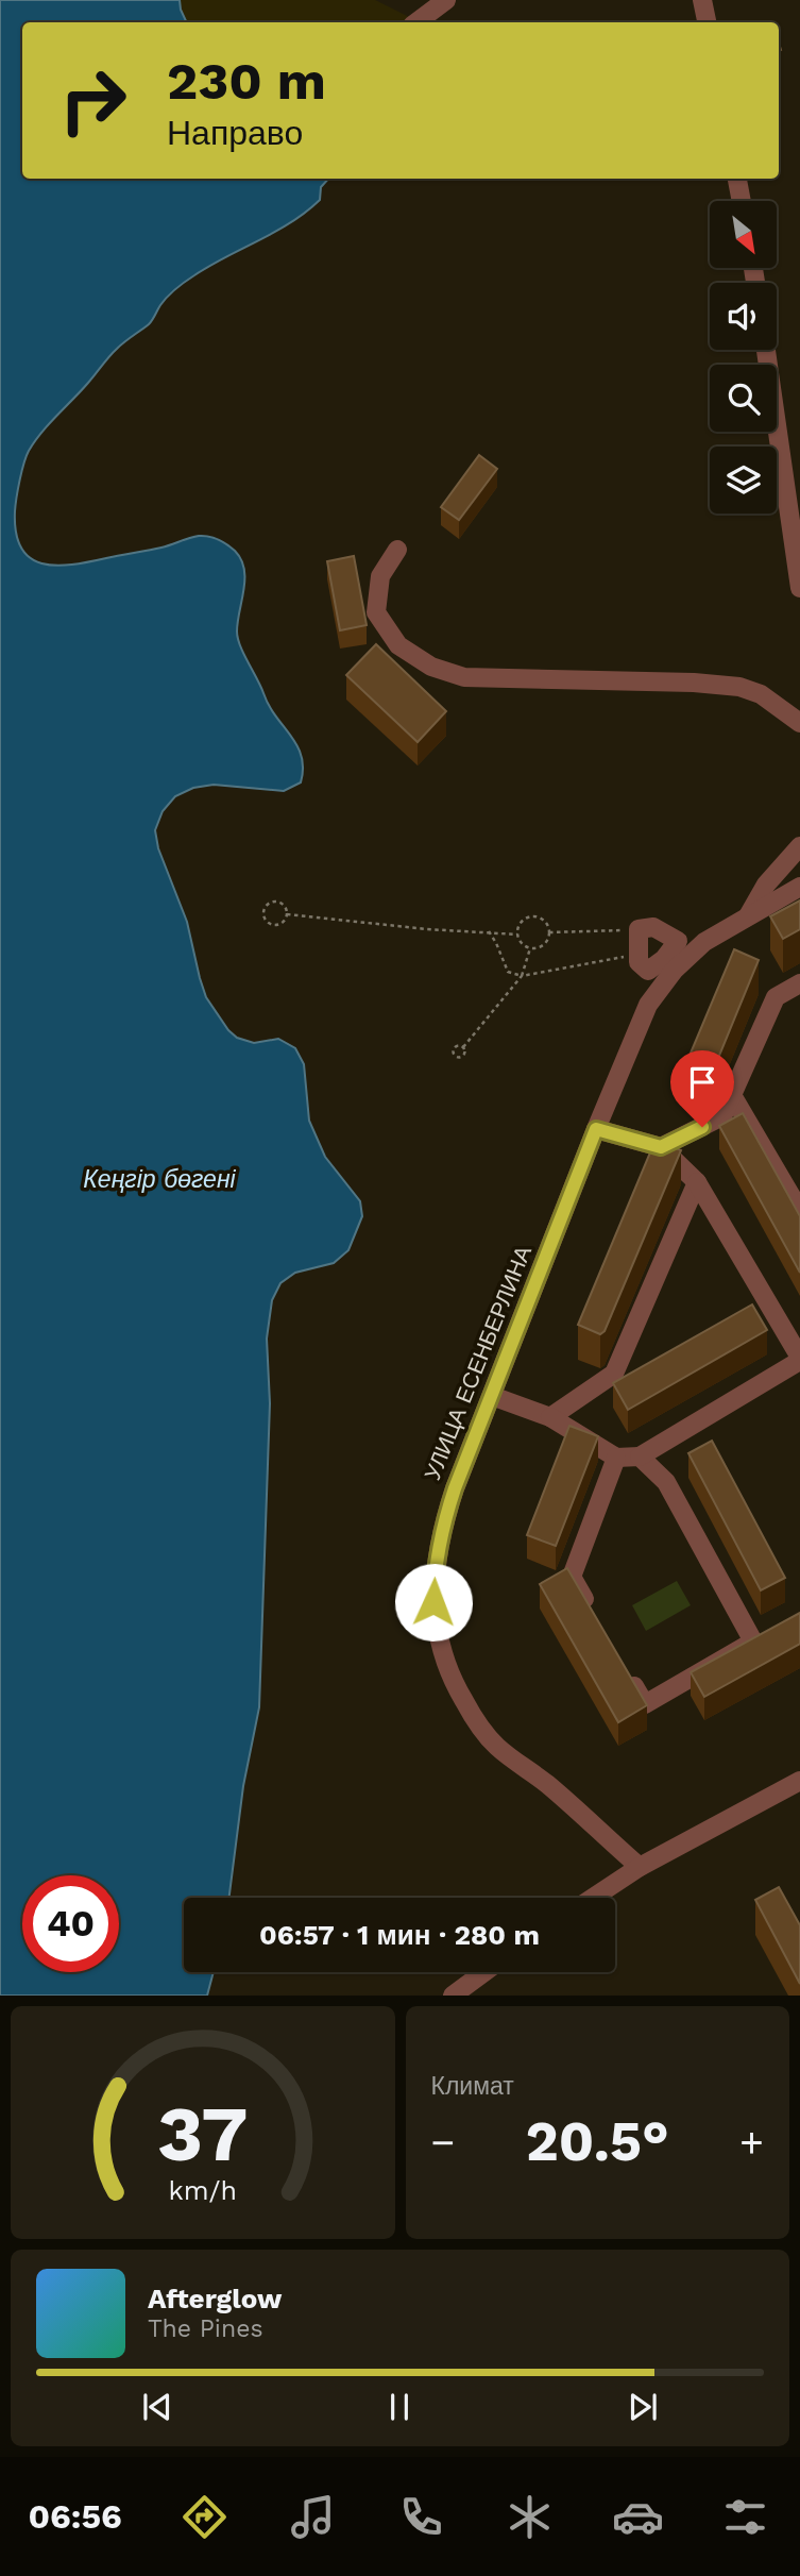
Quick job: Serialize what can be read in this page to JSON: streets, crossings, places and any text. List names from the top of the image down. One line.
{"streets":{"street":["УЛИЦА ЕСЕНБЕРЛИНА"]},"water":["Кеңгір бөгені"],"north":"bottom right","page":{"turn":["230 m","Направо"],"limit":"40","trip":"06:57 · 1 мин · 280 m","tile":"Климат","heat":["−","20.5°","+"],"song":["Afterglow","The Pines"],"tabs":"06:56","gauge":["37","km/h"]}}
